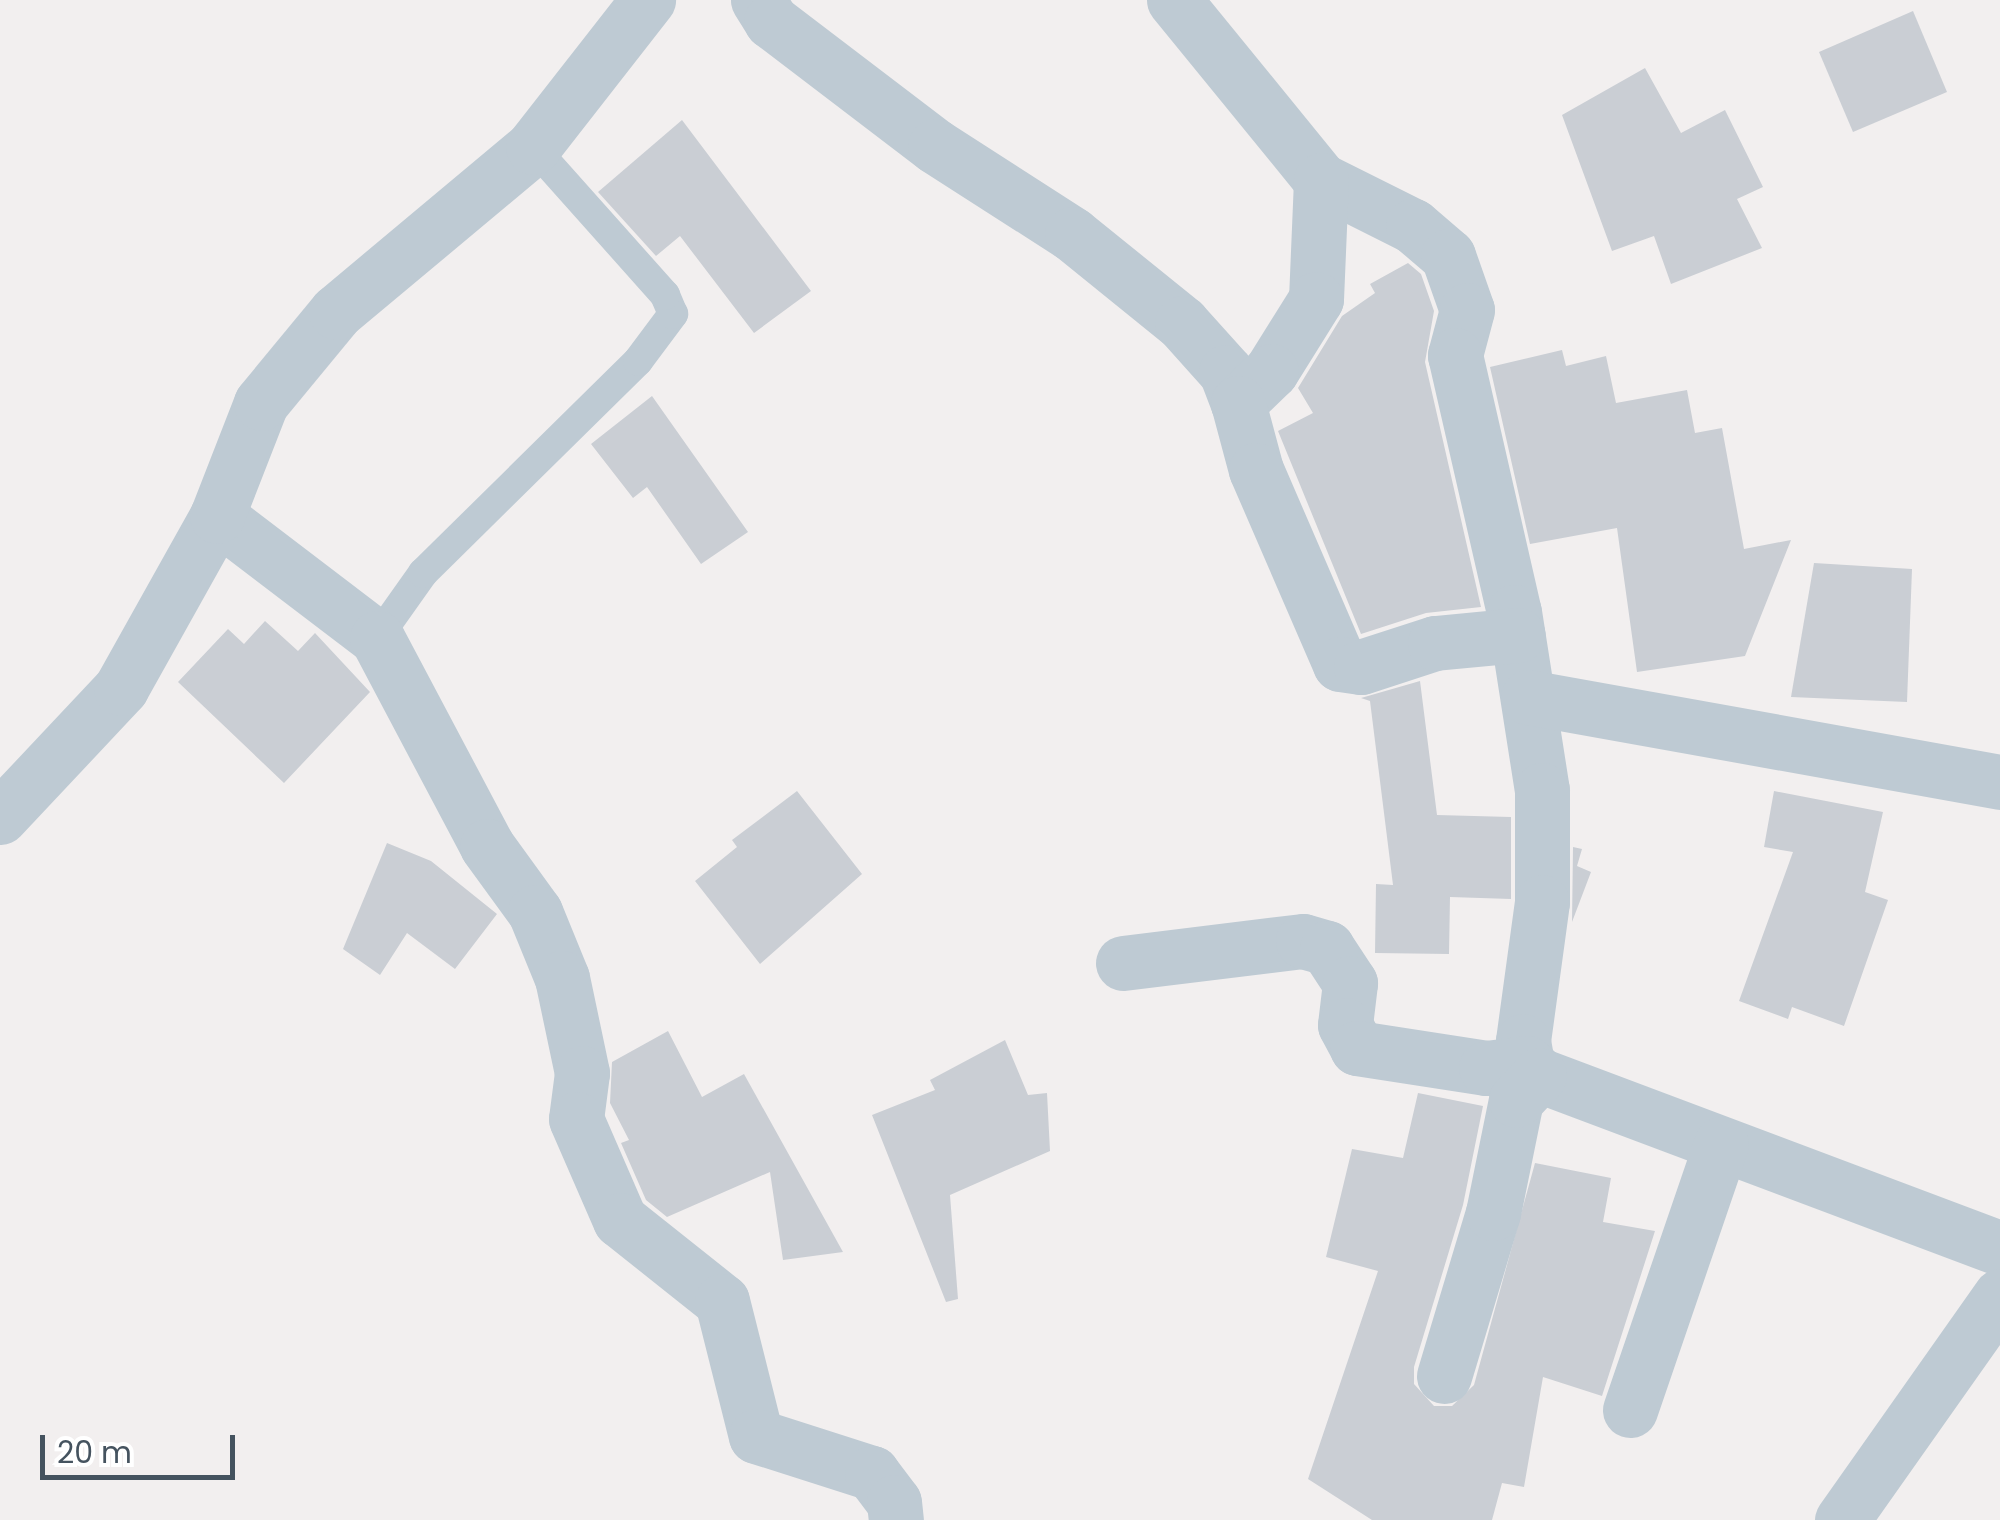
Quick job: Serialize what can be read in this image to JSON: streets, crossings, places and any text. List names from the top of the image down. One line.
{"scale_bar":"20 m"}
